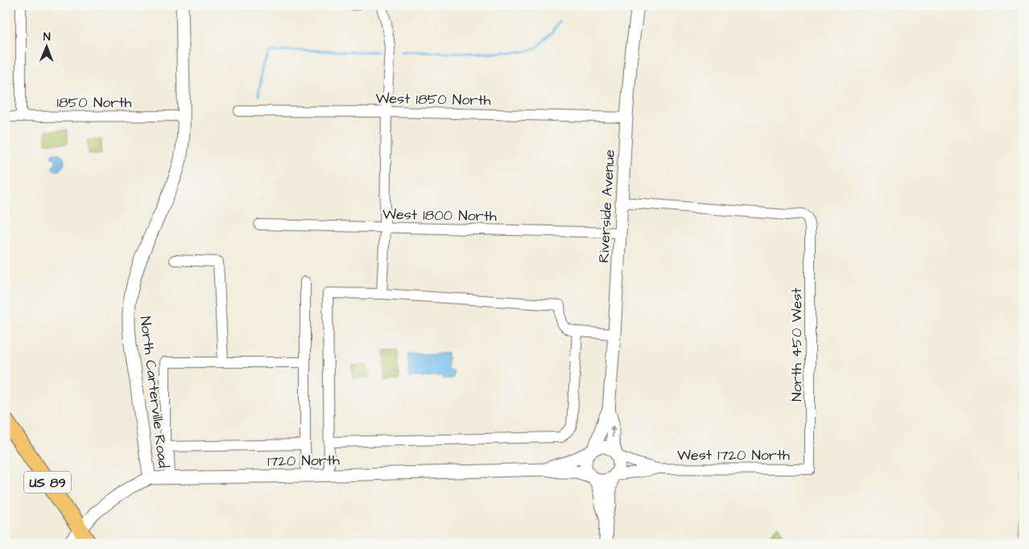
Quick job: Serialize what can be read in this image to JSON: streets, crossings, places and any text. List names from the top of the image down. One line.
{"streets":{"main road":["US 89"],"street":["West 1850 North","1850 North","Riverside Avenue","West 1800 North","North 450 West","North Carterville Road","West 1720 North","1720 North"]},"crossings":[["West 1850 North","Riverside Avenue"],["1850 North","North Carterville Road"],["Riverside Avenue","West 1800 North"],["Riverside Avenue","North 450 West"],["Riverside Avenue","West 1720 North"],["Riverside Avenue","1720 North"],["North 450 West","West 1720 North"],["North Carterville Road","1720 North"],["West 1720 North","1720 North"],["1720 North","US 89"]],"north":"top"}
